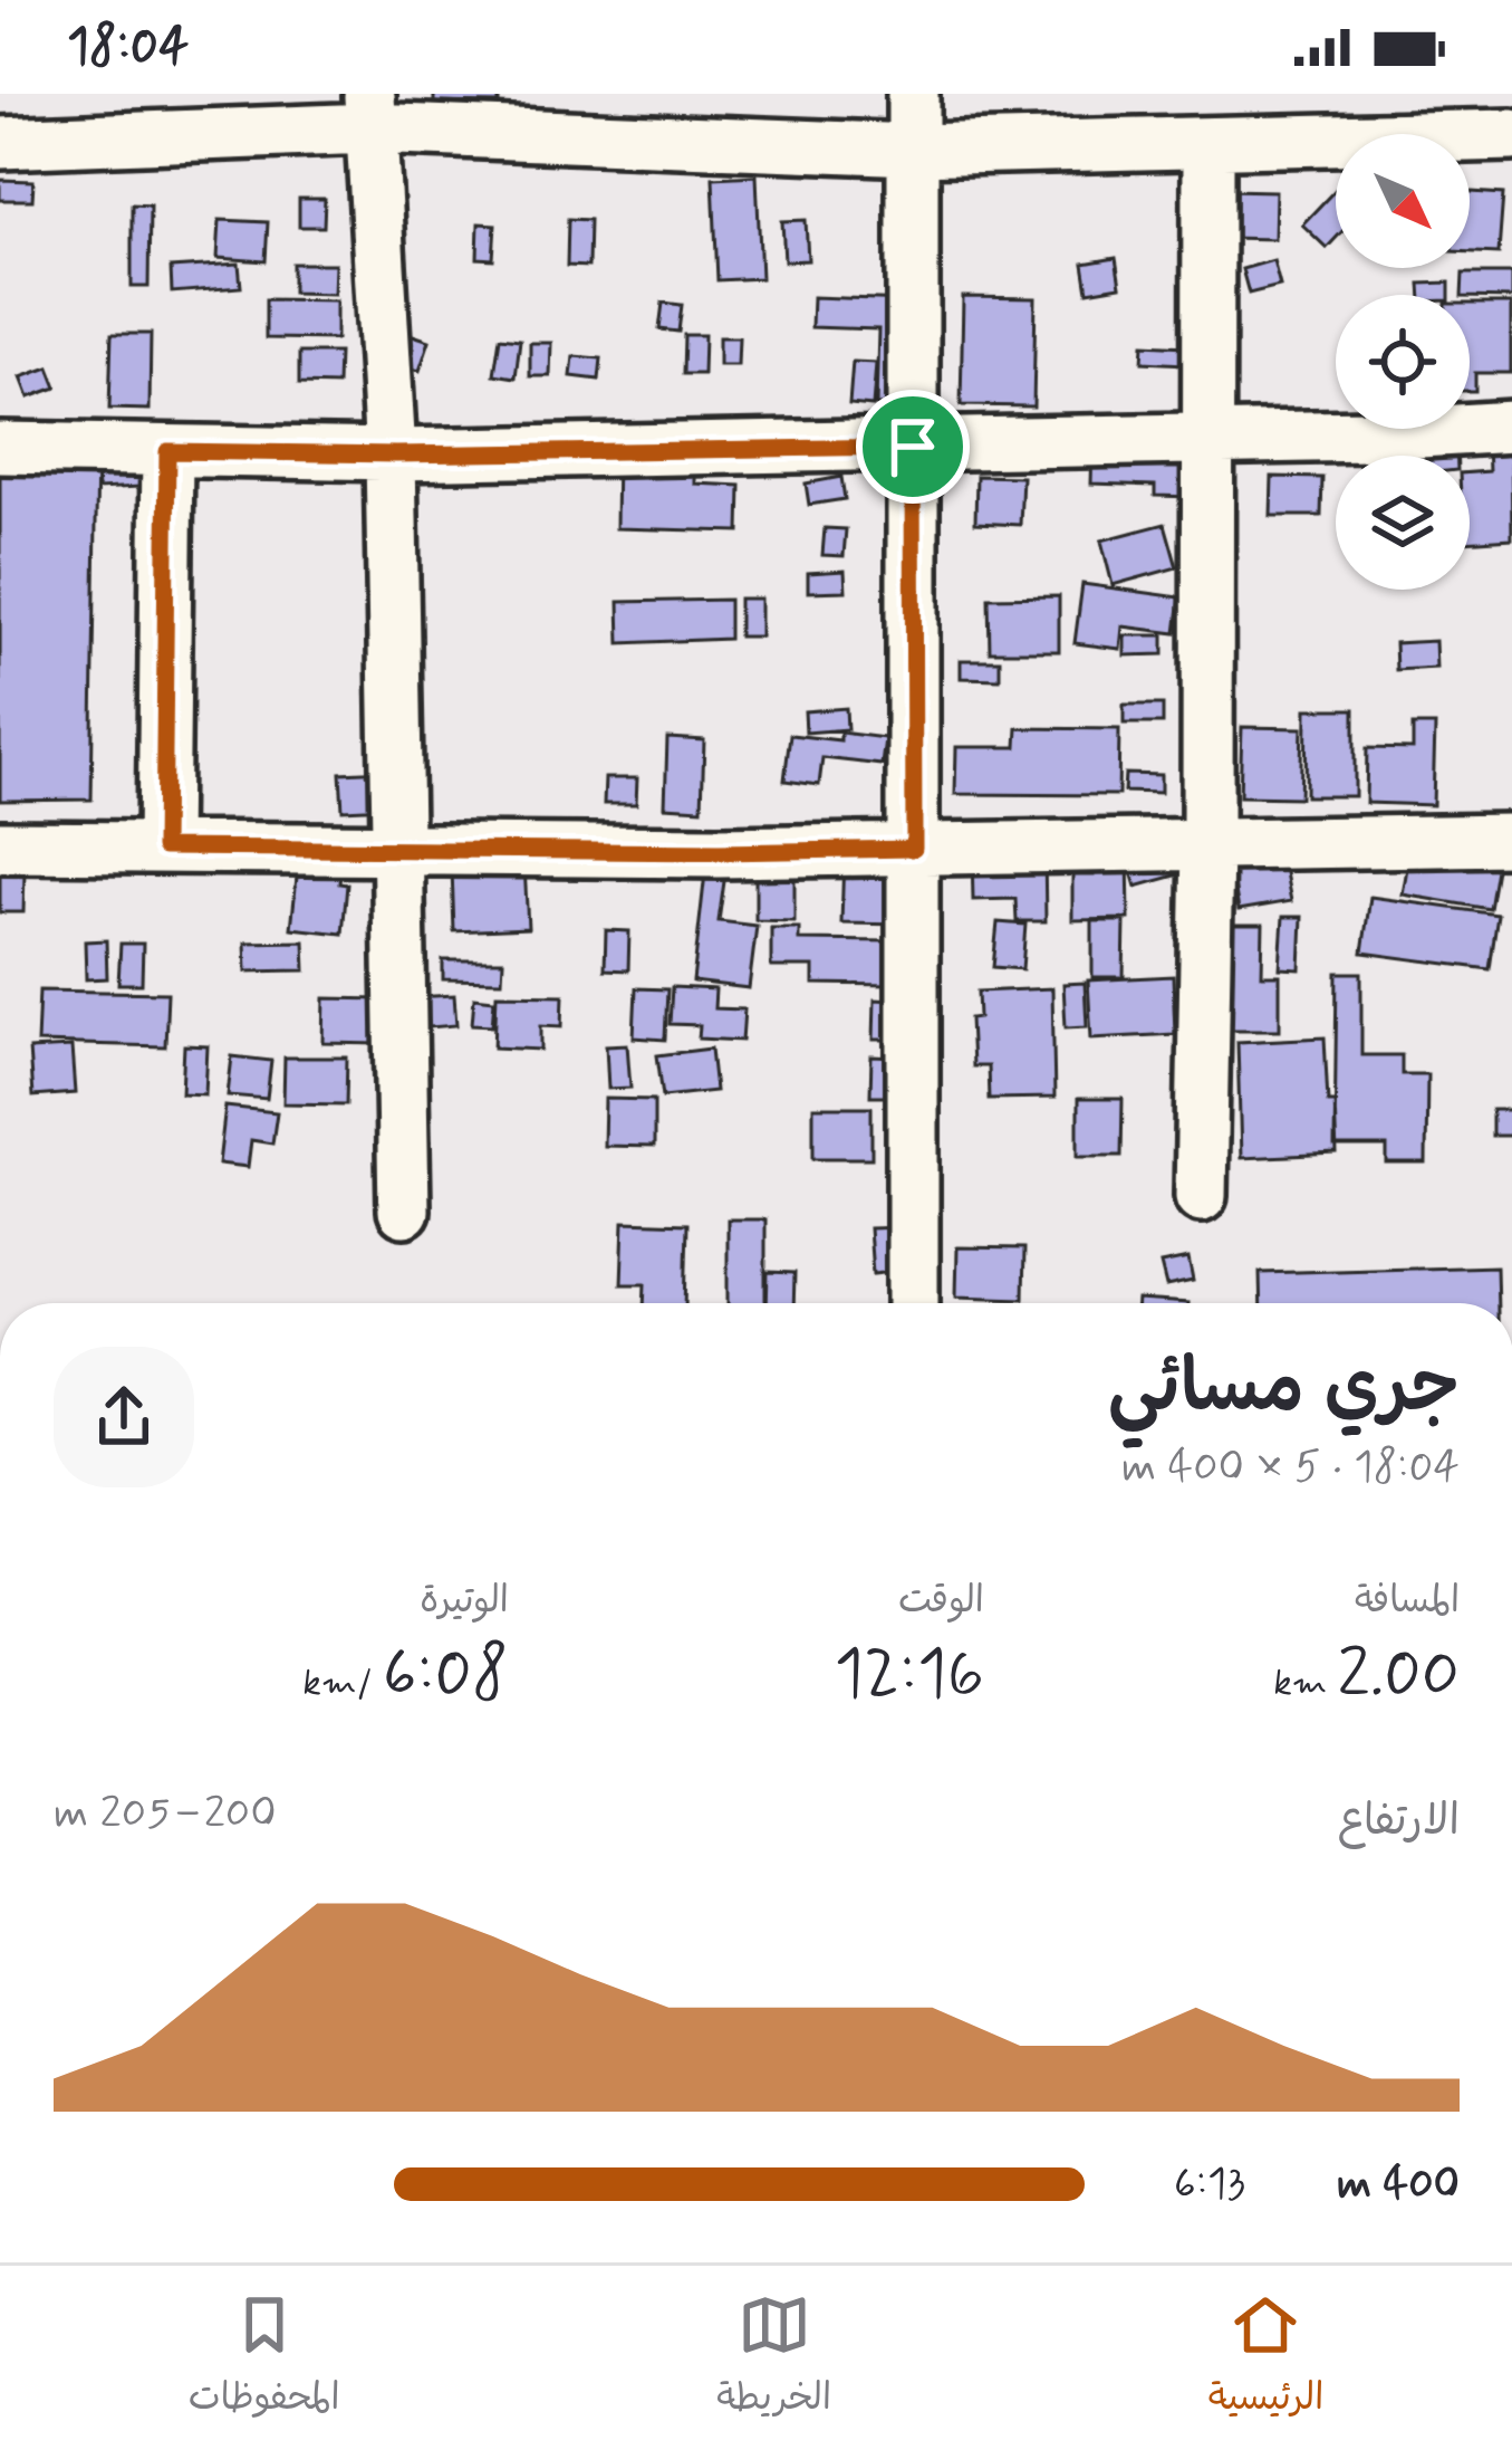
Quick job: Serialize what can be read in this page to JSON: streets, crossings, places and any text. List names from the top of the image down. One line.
{"north":"bottom right","page":{"status":"18:04","heading":["جري مسائي","18:04 · 5 × 400 m"],"stats":[["المسافة","2.00 km"],["الوقت","12:16"],["الوتيرة","6:08 /km"]],"chart":["الارتفاع","200–205 m"],"list":[{"name":"400 m","note":"6:13"}],"tabs":["الرئيسية","الخريطة","المحفوظات"]}}
